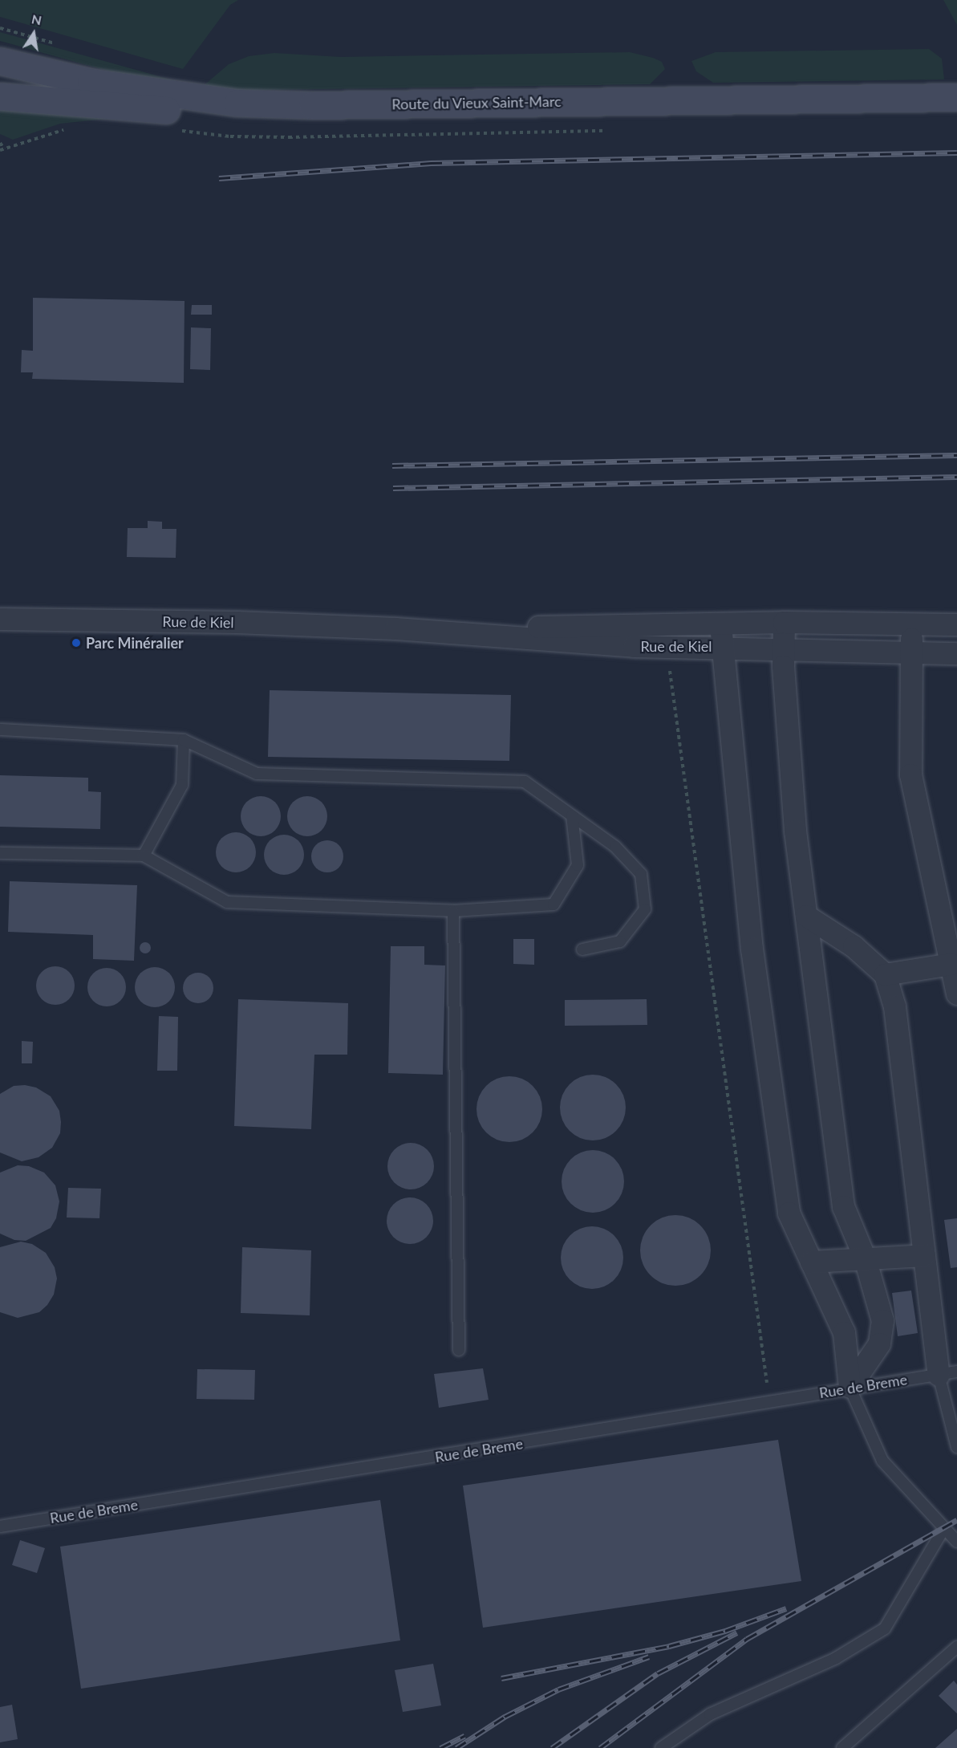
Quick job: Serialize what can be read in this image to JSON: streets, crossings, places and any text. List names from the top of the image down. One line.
{"streets":{"main road":["Route du Vieux Saint-Marc"],"street":["Rue de Kiel"],"lane":["Rue de Breme"]},"places":["Parc Minéralier"],"north":"top"}
